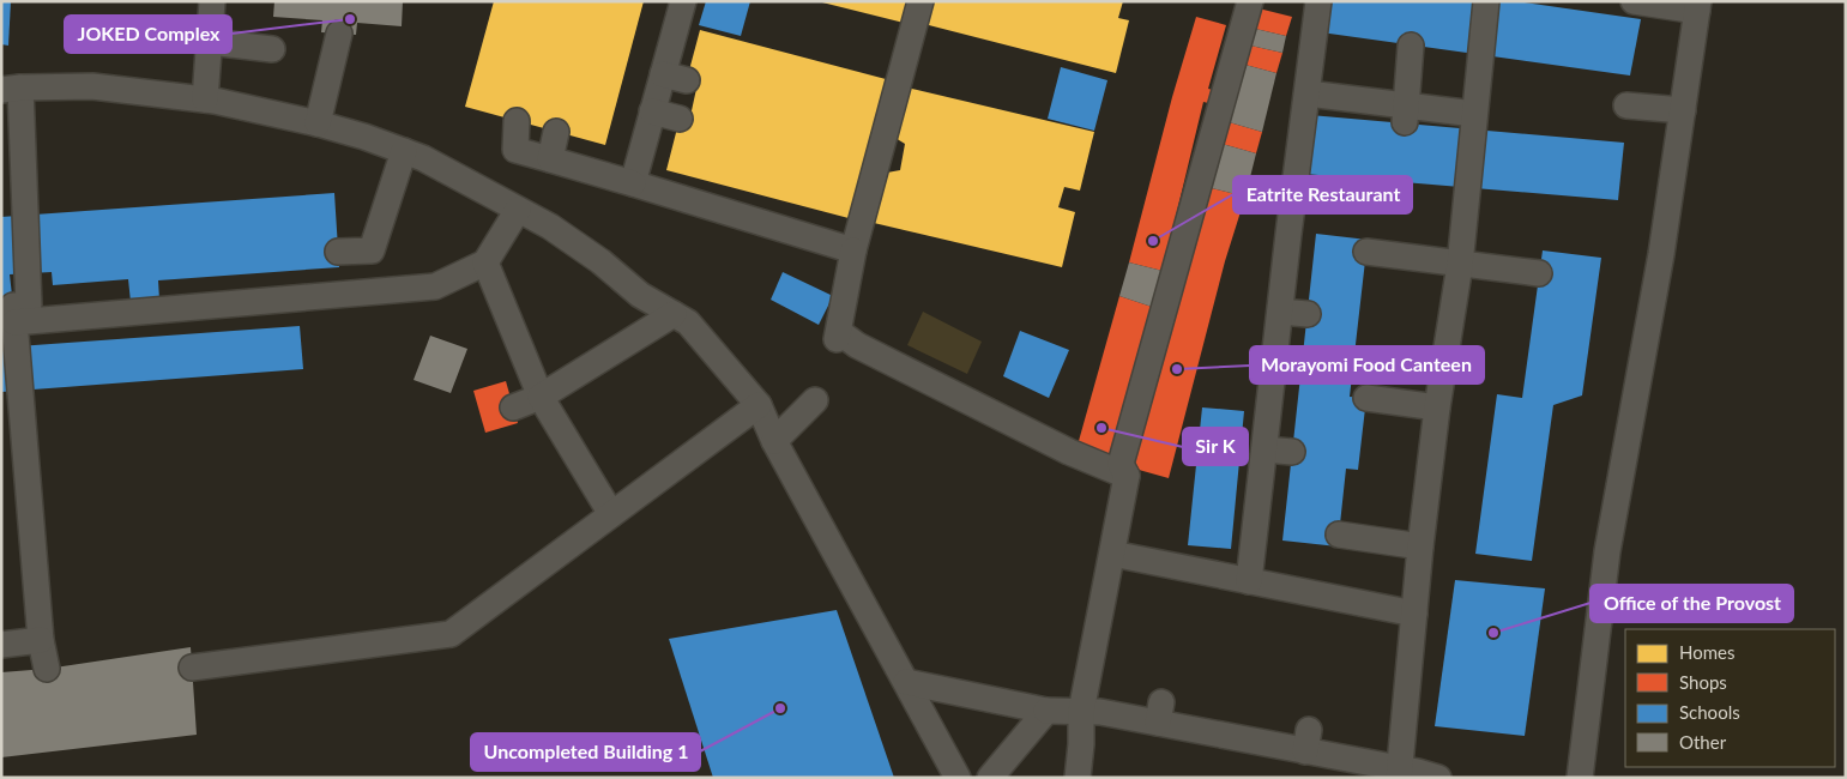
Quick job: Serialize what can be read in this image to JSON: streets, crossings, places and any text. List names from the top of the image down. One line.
{"places":["JOKED Complex","Eatrite Restaurant","Morayomi Food Canteen","Sir K","Office of the Provost","Uncompleted Building 1"],"legend":["Homes","Shops","Schools","Other"]}
